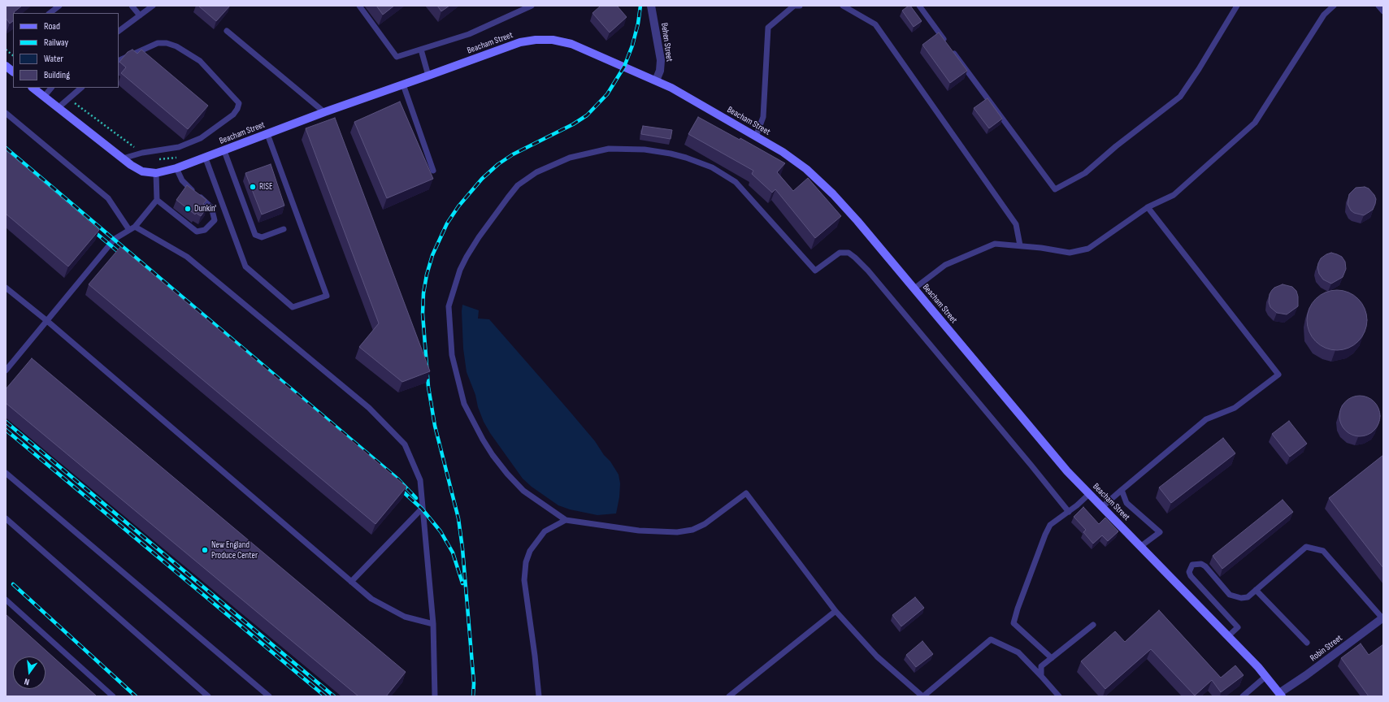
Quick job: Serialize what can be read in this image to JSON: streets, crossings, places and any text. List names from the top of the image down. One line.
{"streets":{"main road":["Beacham Street"],"street":["Behen Street","Robin Street"]},"crossings":[["Behen Street","Beacham Street"],["Beacham Street","Robin Street"]],"places":["RISE","Dunkin'","New England Produce Center"],"legend":["Road","Railway","Water","Building"],"north":"bottom"}
